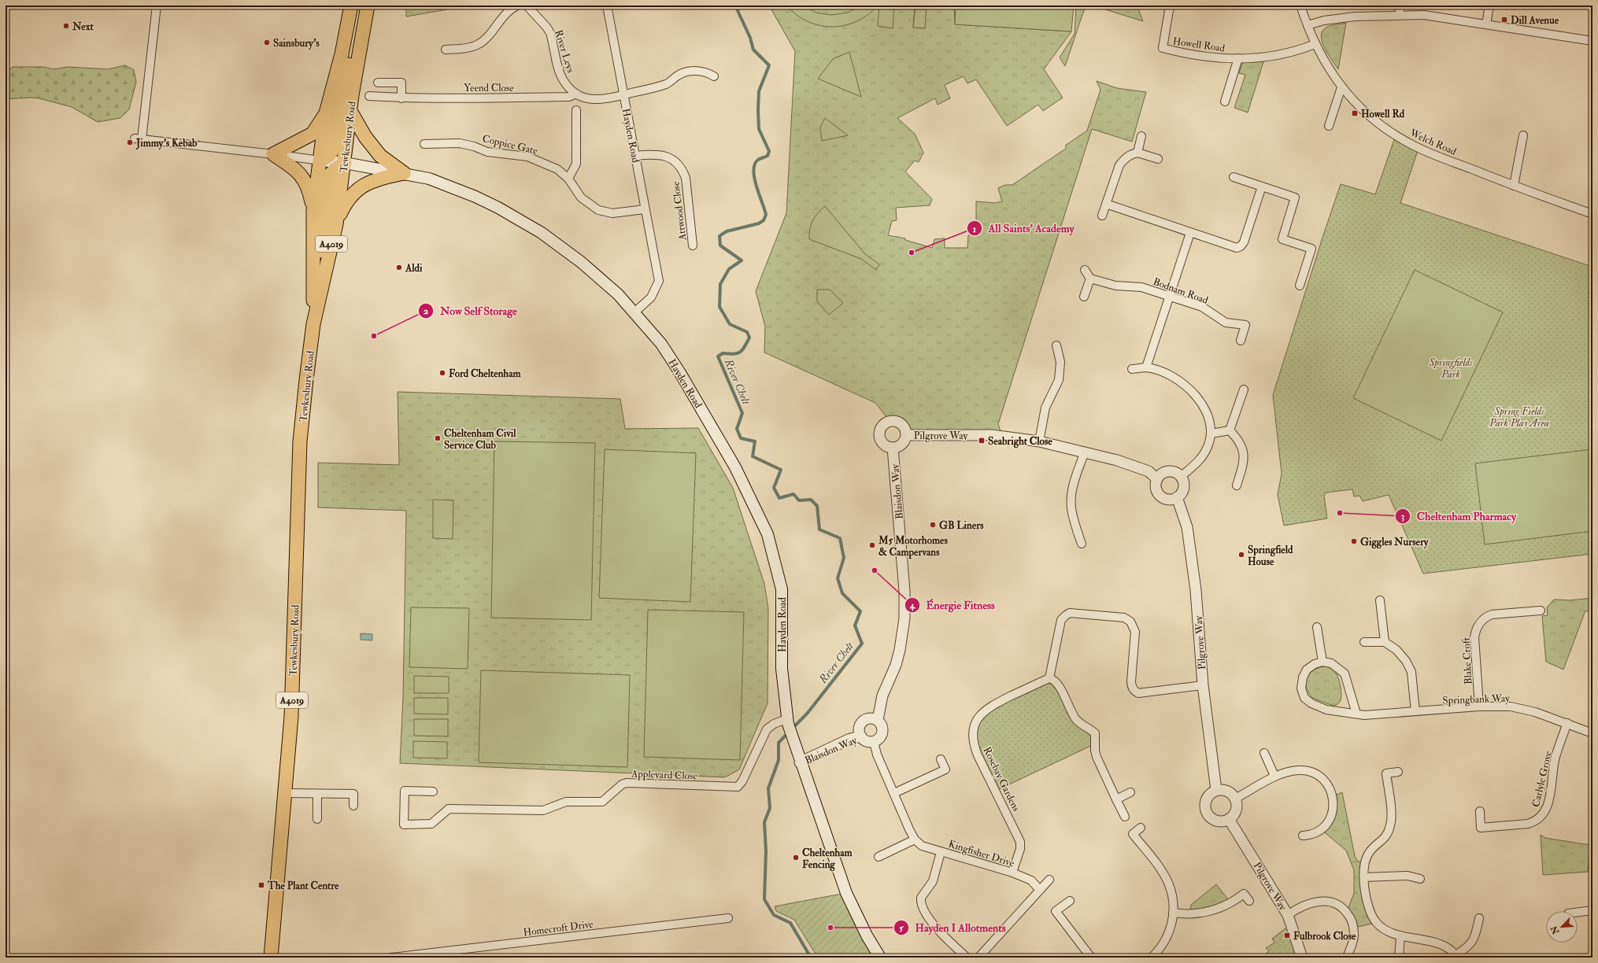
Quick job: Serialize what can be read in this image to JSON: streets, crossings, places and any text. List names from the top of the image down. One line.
{"streets":{"highway":["Tewkesbury Road","A4019"],"main road":["Hayden Road"],"street":["Howell Road","River Leys","Yeend Close","Welch Road","Coppice Gate","Attwood Close","Bodnam Road","Pilgrove Way","Blaisdon Way","Blake Croft","Springbank Way","Appleyard Close","Rosebay Gardens","Carlyle Grove","Kingfisher Drive","Homecroft Drive"]},"crossings":[["Howell Road","Welch Road"],["River Leys","Yeend Close"],["River Leys","Hayden Road"],["Hayden Road","Tewkesbury Road"],["Hayden Road","Coppice Gate"],["Hayden Road","Attwood Close"],["Hayden Road","Blaisdon Way"],["Hayden Road","Appleyard Close"],["Pilgrove Way","Blaisdon Way"],["Blake Croft","Springbank Way"],["Springbank Way","Carlyle Grove"],["Rosebay Gardens","Kingfisher Drive"]],"water":["River Chelt"],"parks":["Springfields Park","Spring Fields Park Play Area"],"places":{"transit":["Dill Avenue","Howell Rd","Seabright Close","The Plant Centre","Fulbrook Close"],"other":["Next","Sainsbury's","Jimmy's Kebab","All Saints' Academy","Aldi","Now Self Storage","Ford Cheltenham","Cheltenham Civil Service Club","Cheltenham Pharmacy","GB Liners","Giggles Nursery","M5 Motorhomes & Campervans","Springfield House","Énergie Fitness","Cheltenham Fencing","Hayden I Allotments"]},"north":"bottom left"}
